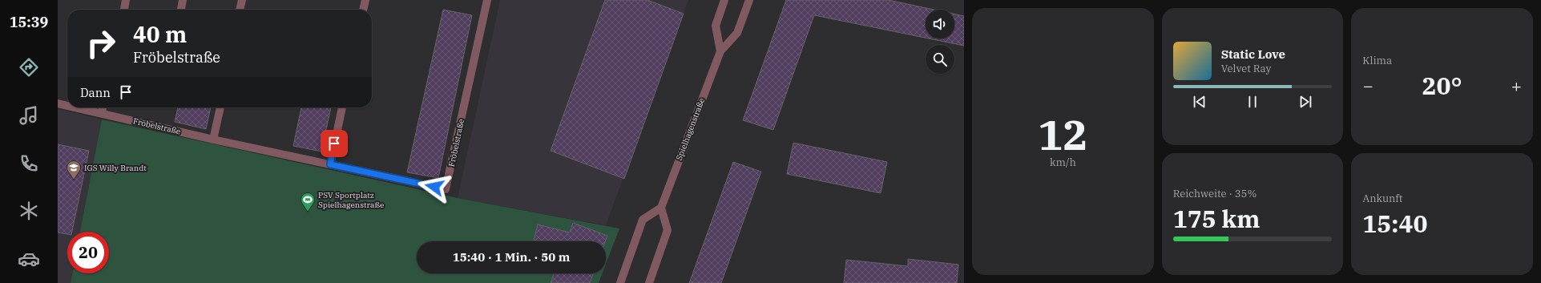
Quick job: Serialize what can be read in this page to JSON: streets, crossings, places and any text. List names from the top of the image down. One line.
{"streets":{"street":["Fröbelstraße","Spielhagenstraße"]},"places":{"school or university":["IGS Willy Brandt"],"sports":["PSV Sportplatz Spielhagenstraße"]},"page":{"tabs":"15:39","tile":[["12","km/h"],"Klima",["Reichweite · 35%","175 km"],["Ankunft","15:40"]],"turn":["40 m","Fröbelstraße"],"song":["Static Love","Velvet Ray"],"heat":["−","20°","+"],"then":"Dann","limit":"20","trip":"15:40 · 1 Min. · 50 m"}}
